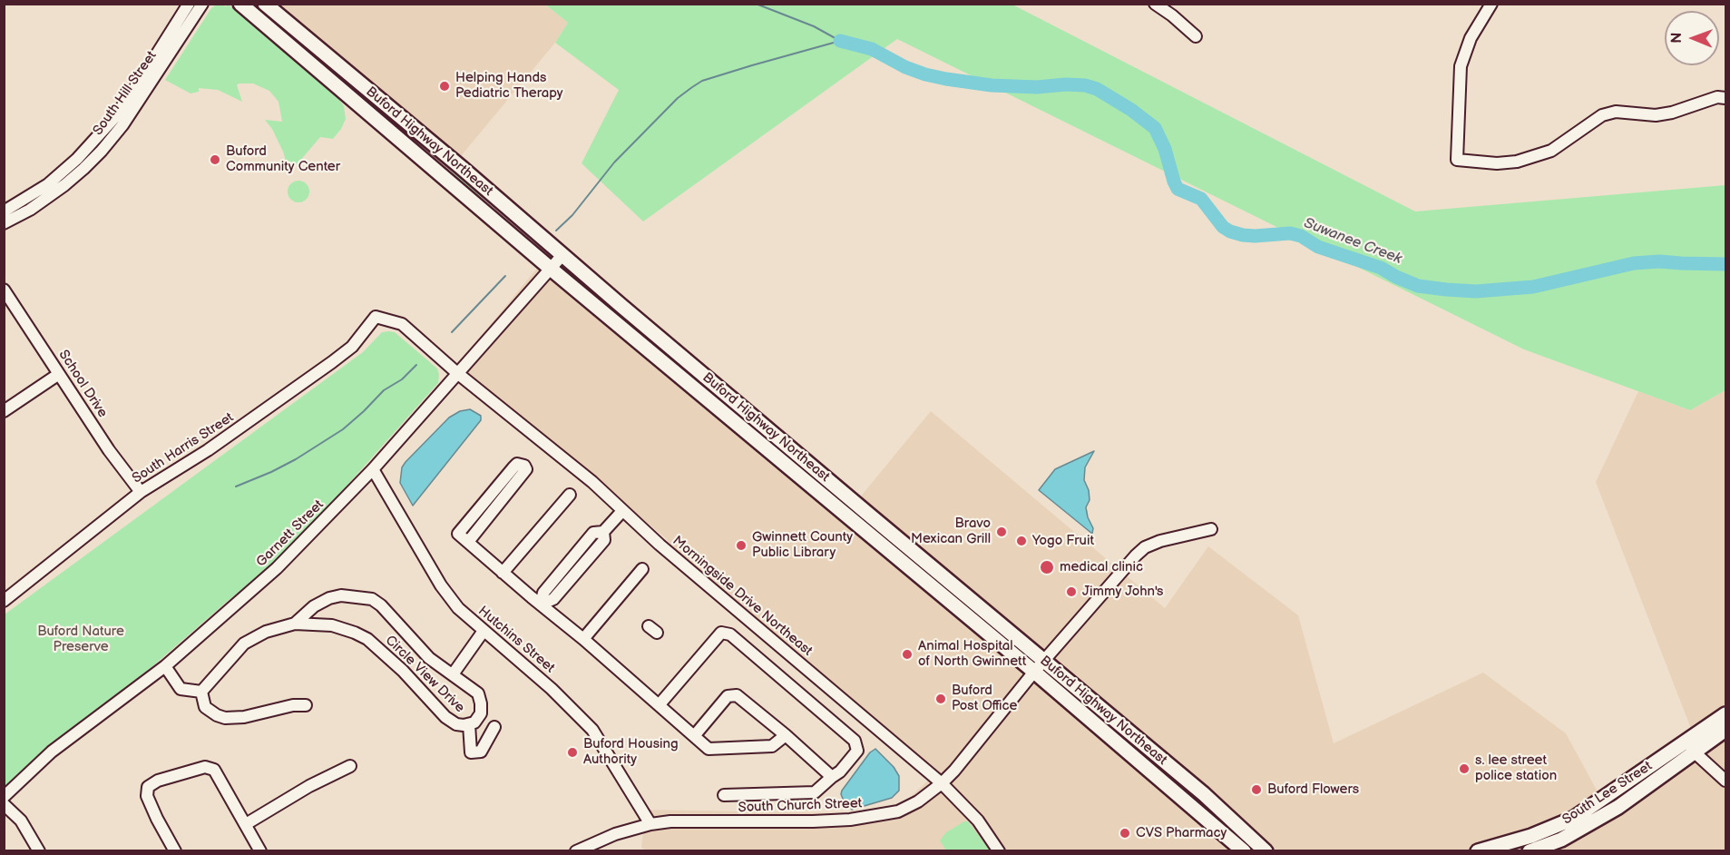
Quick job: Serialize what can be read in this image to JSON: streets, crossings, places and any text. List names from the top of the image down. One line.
{"streets":{"main road":["Buford Highway Northeast","South Lee Street"],"street":["South Hill Street","School Drive","South Harris Street","Garnett Street","Morningside Drive Northeast","Hutchins Street","Circle View Drive","South Church Street"]},"crossings":[["Buford Highway Northeast","Garnett Street"],["Buford Highway Northeast","South Church Street"],["School Drive","South Harris Street"],["South Harris Street","Morningside Drive Northeast"],["Garnett Street","Morningside Drive Northeast"],["Garnett Street","Hutchins Street"],["Morningside Drive Northeast","South Church Street"],["Hutchins Street","South Church Street"]],"water":["Suwanee Creek"],"parks":["Buford Nature Preserve"],"places":["Helping Hands Pediatric Therapy","Buford Community Center","Bravo Mexican Grill","Yogo Fruit","Gwinnett County Public Library","medical clinic","Jimmy John's","Animal Hospital of North Gwinnett","Buford Post Office","Buford Housing Authority","s. lee street police station","Buford Flowers","CVS Pharmacy"],"north":"left"}
